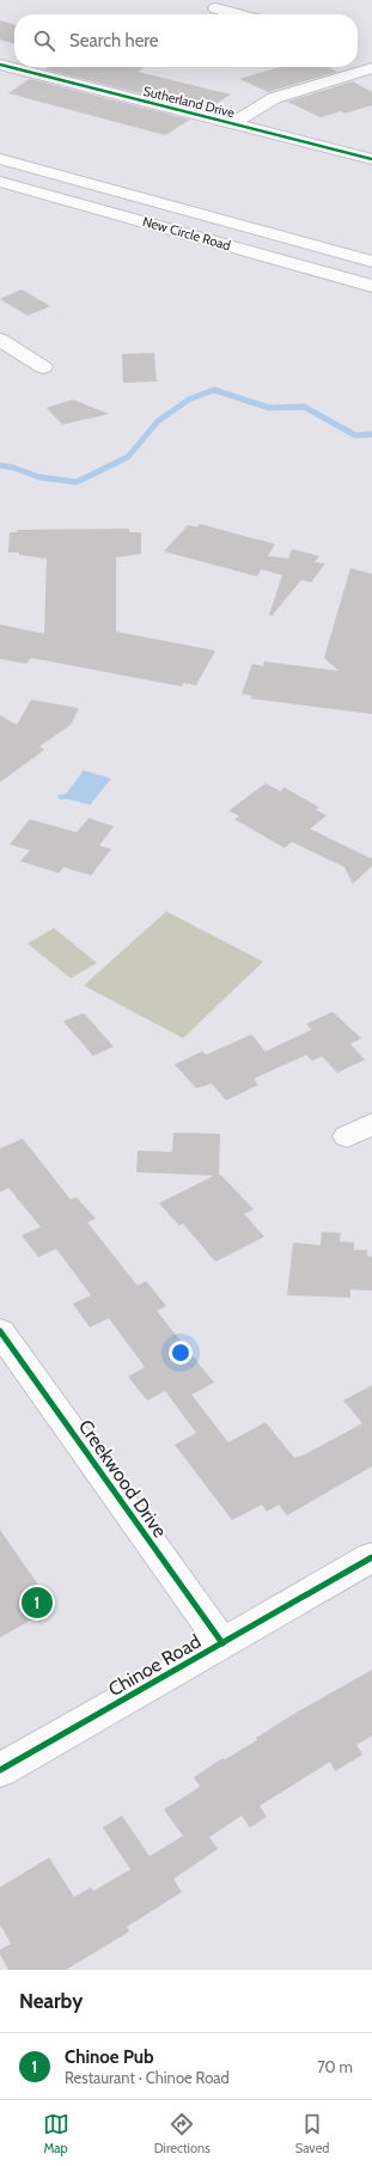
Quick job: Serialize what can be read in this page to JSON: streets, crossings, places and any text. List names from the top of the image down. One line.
{"streets":{"main road":["Sutherland Drive","New Circle Road","Creekwood Drive","Chinoe Road"]},"crossings":[["Creekwood Drive","Chinoe Road"]],"page":{"search":"Search here","pins":"1","heading":"Nearby","list":[{"mark":"1","name":"Chinoe Pub","note":"Restaurant · Chinoe Road","value":"70 m"}],"nav":["Map","Directions","Saved"]}}
